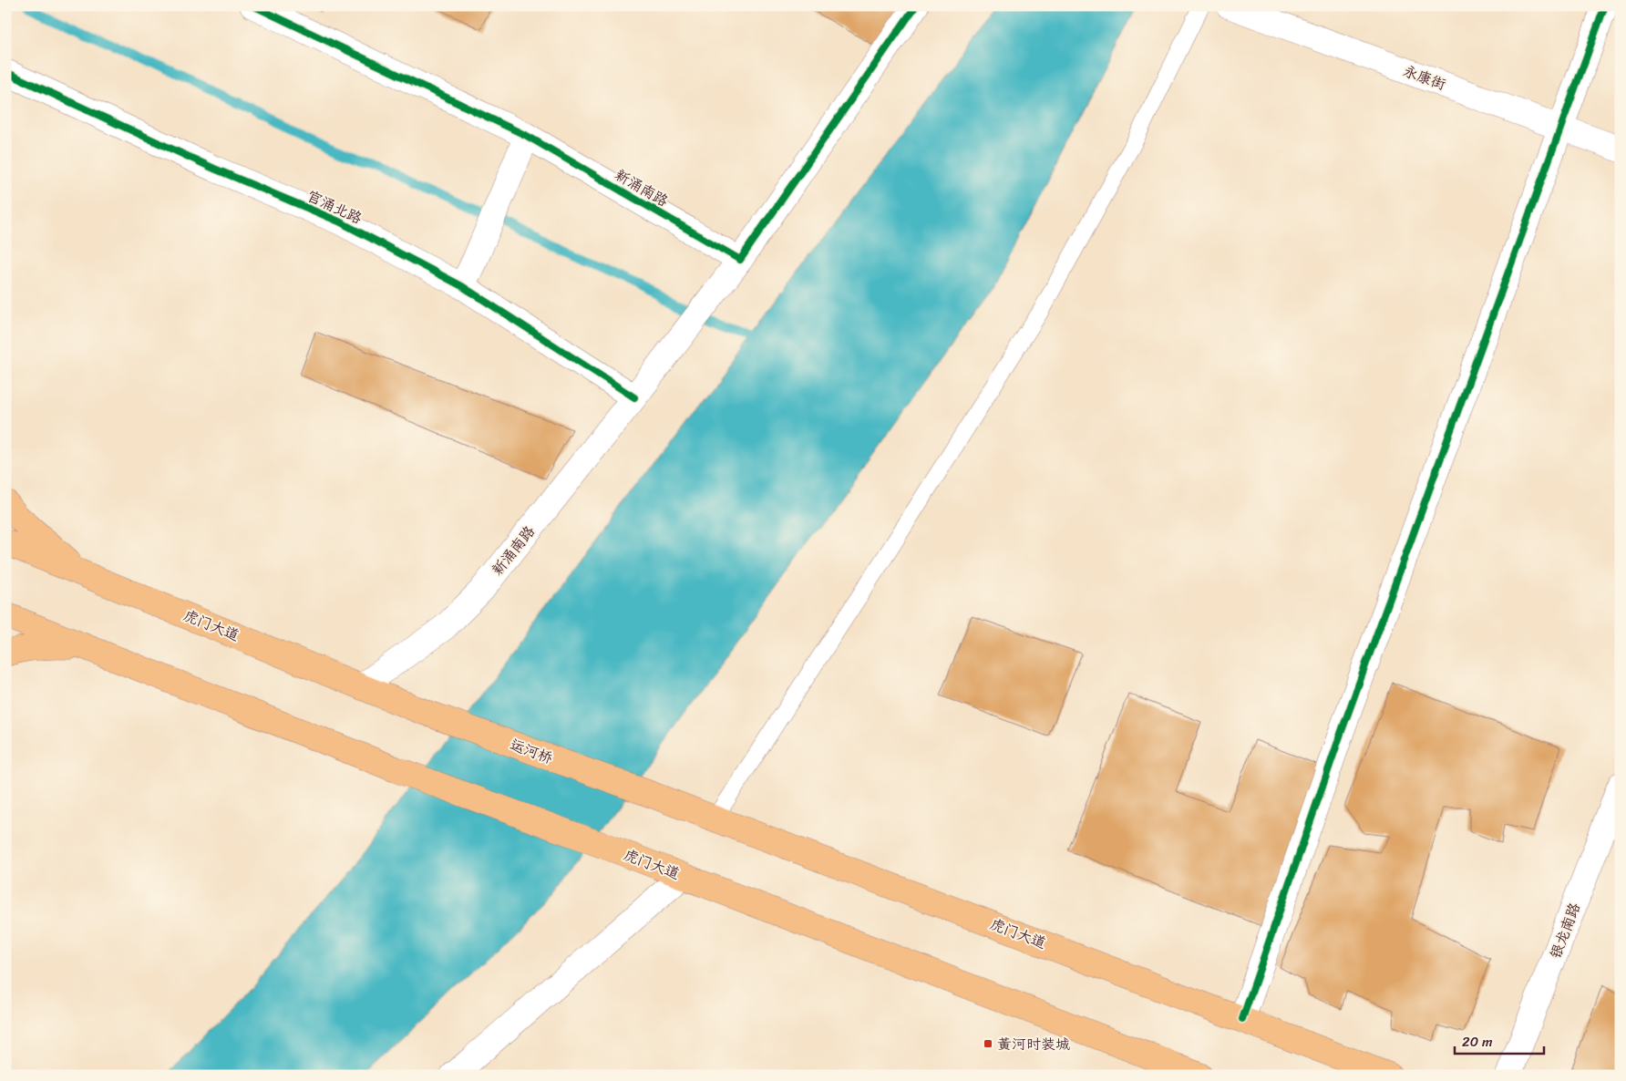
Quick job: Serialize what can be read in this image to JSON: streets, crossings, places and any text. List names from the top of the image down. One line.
{"streets":{"main road":["虎门大道","运河桥"],"street":["永康街","新涌南路","官涌北路","银龙南路"]},"crossings":[["新涌南路","官涌北路"],["新涌南路","虎门大道"],["虎门大道","运河桥"]],"places":{"transit":["黄河时装城"]},"scale_bar":"20 m"}
